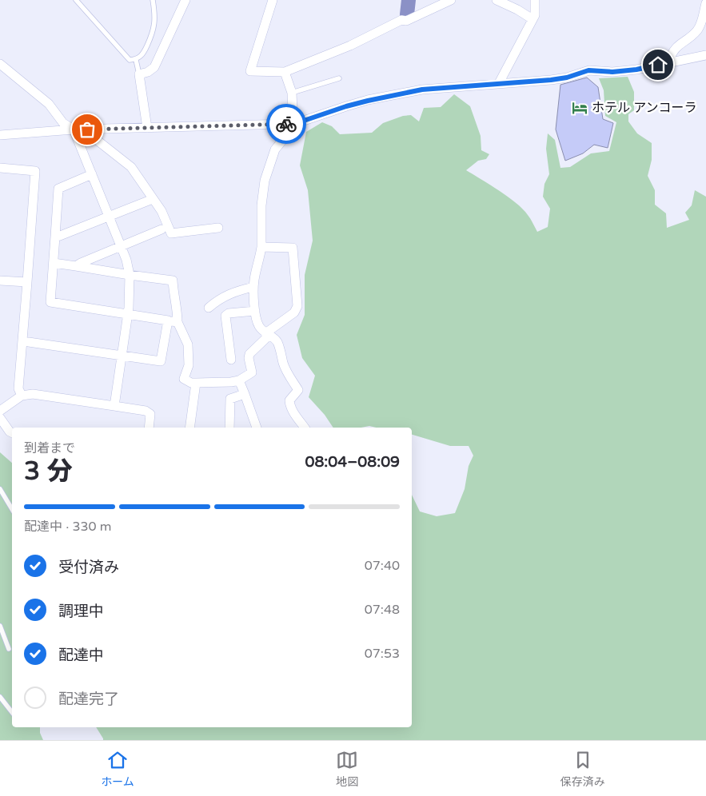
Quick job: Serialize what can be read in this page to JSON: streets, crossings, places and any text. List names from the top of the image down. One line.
{"places":{"hotel":["ホテル アンコーラ"]},"page":{"heading":["3 分","到着まで","08:04–08:09"],"bar":"配達中 · 330 m","list":[["受付済み","07:40"],["調理中","07:48"],["配達中","07:53"],"配達完了"],"tabs":["ホーム","地図","保存済み"]}}
